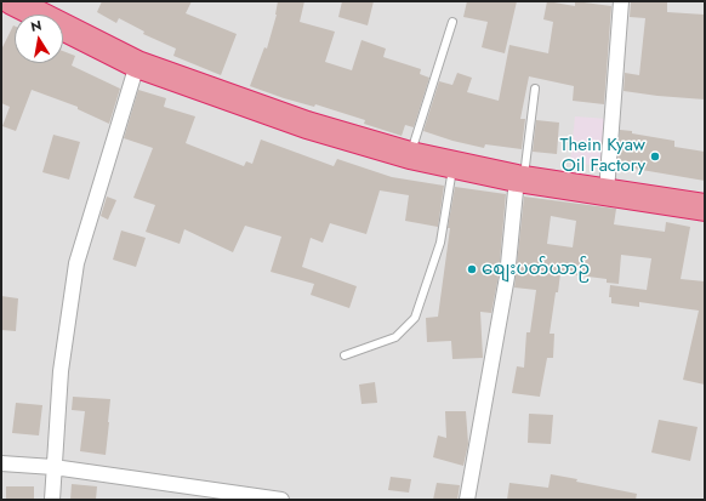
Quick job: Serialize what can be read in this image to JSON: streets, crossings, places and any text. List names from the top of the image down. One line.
{"places":["Thein Kyaw Oil Factory","စျေးပတ်ယာဉ်"],"north":"top"}
